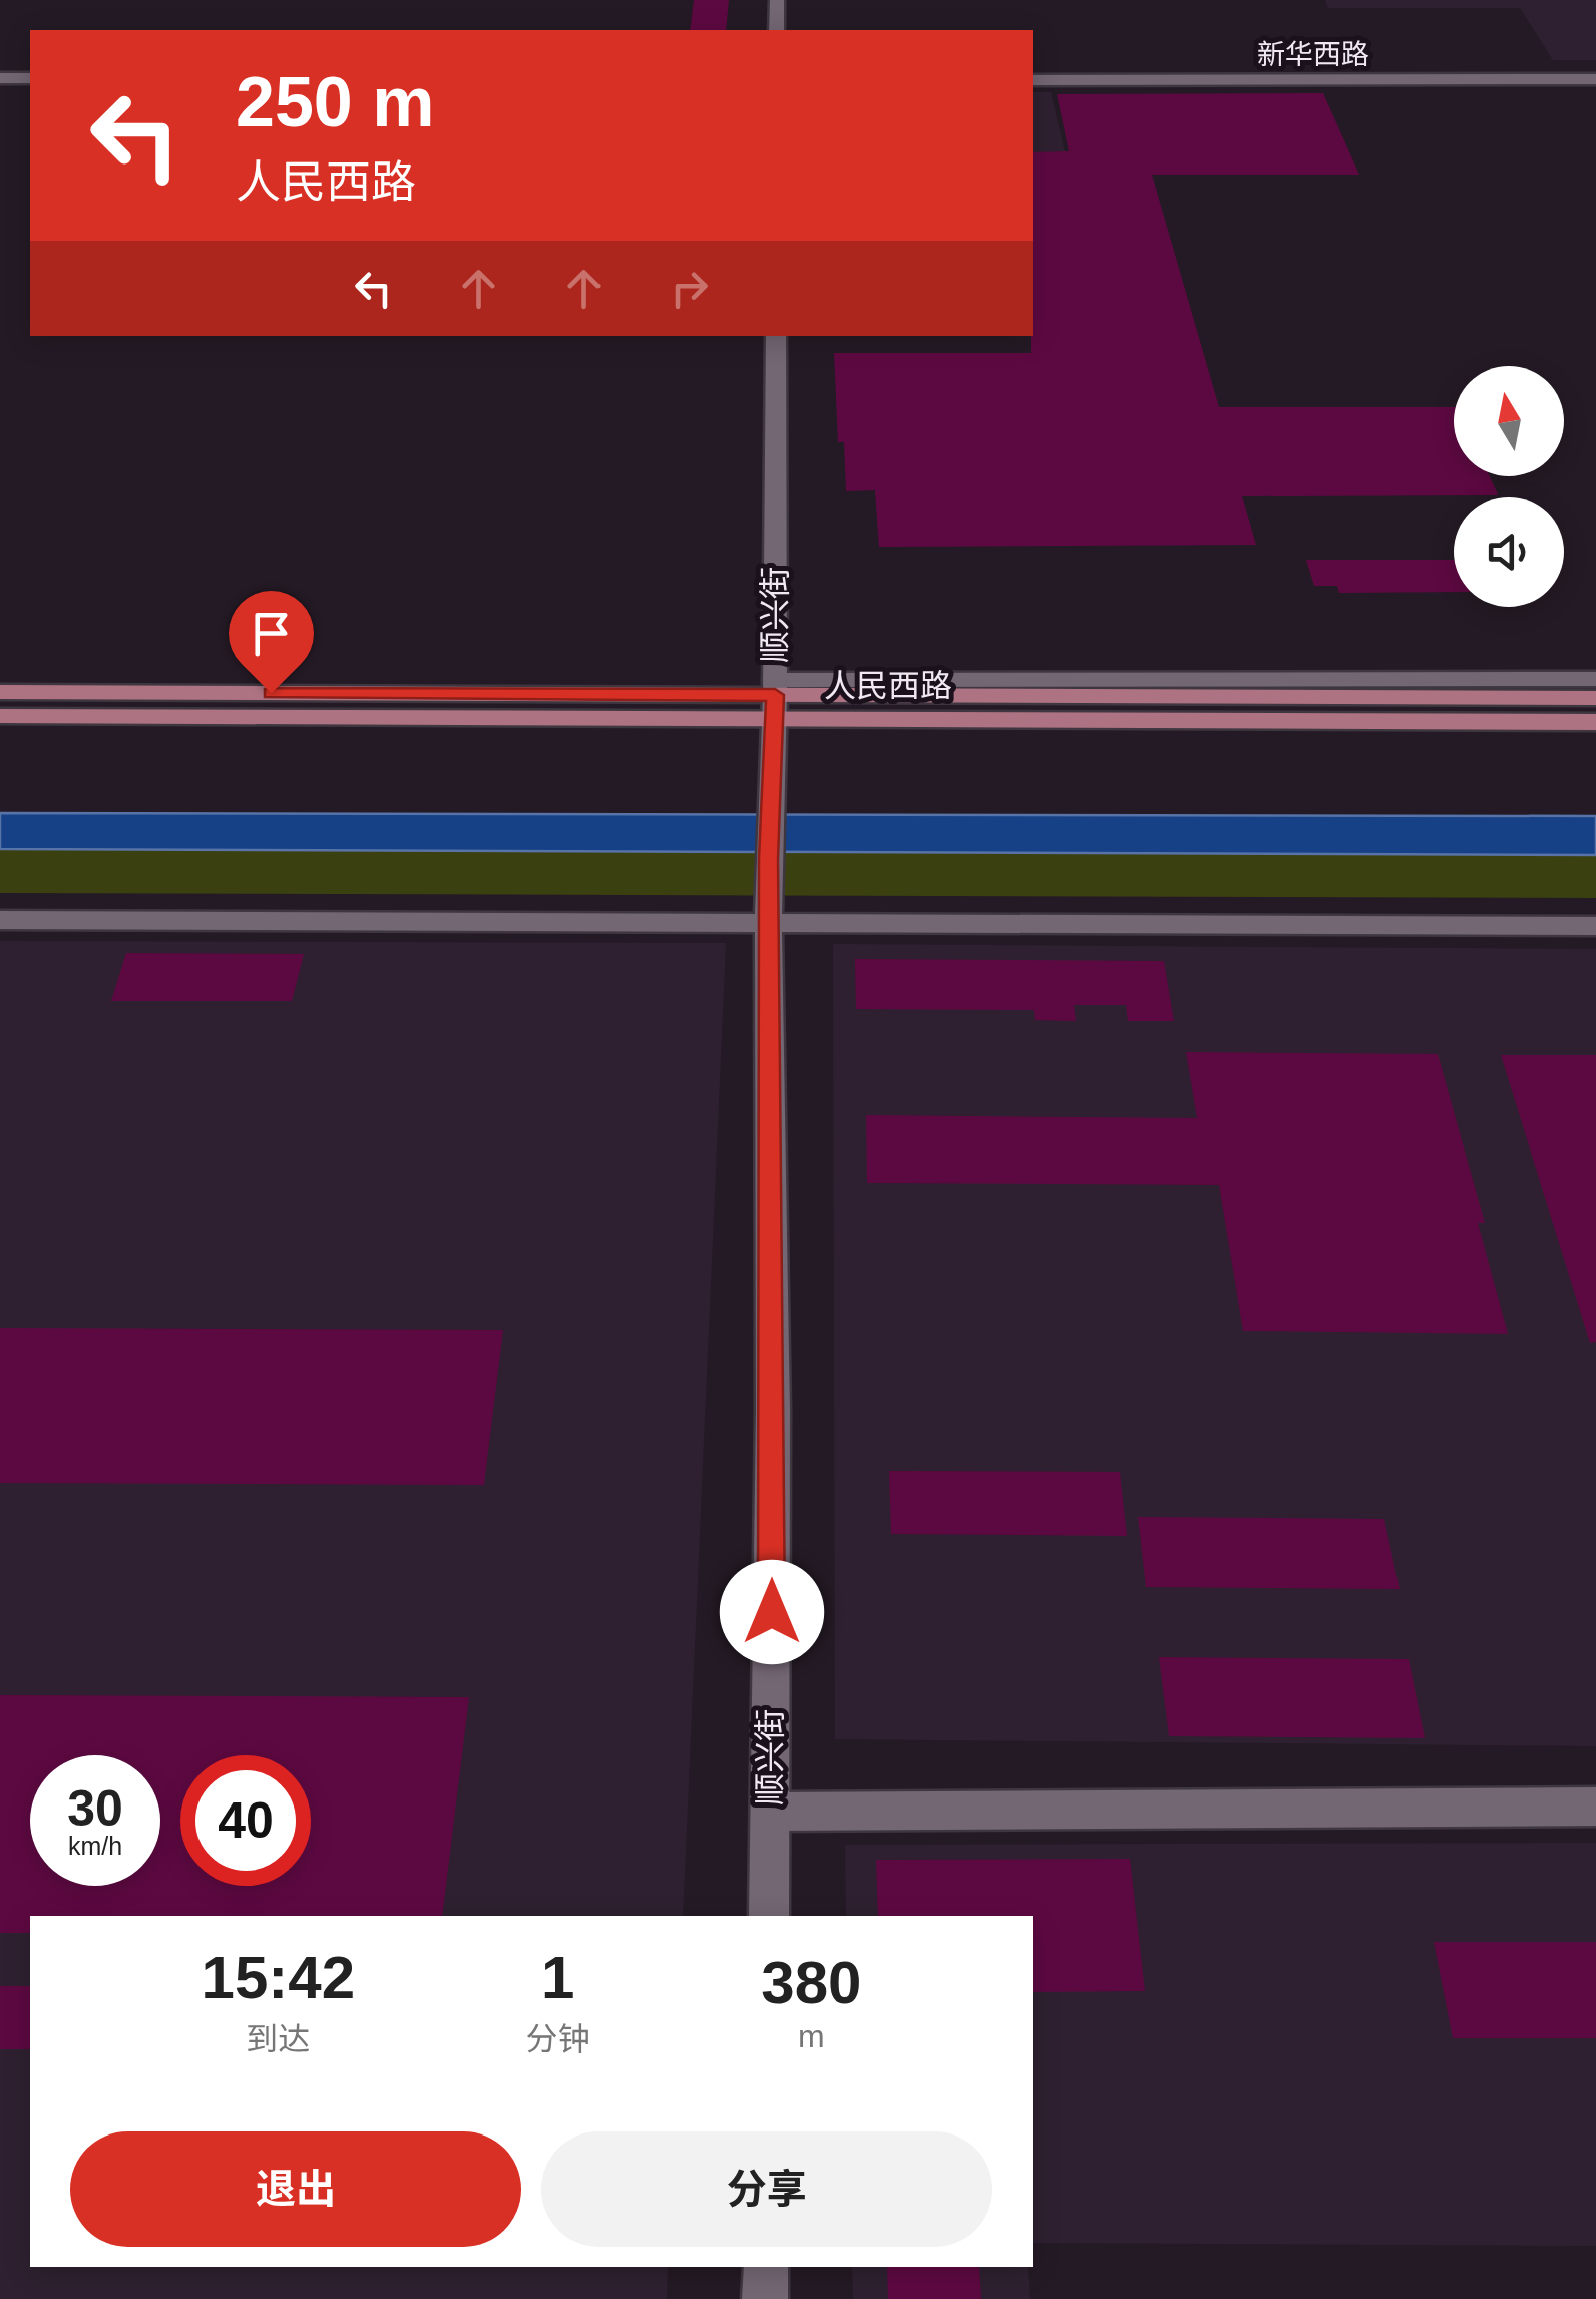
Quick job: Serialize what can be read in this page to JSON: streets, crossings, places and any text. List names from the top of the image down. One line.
{"streets":{"main road":["人民西路"],"street":["新华西路","顺兴街"]},"crossings":[["顺兴街","人民西路"]],"north":"top","page":{"turn":["250 m","人民西路"],"speed":"30 km/h","limit":"40","eta":["15:42","到达","1","分钟","380","m"],"buttons":["退出","分享"]}}
